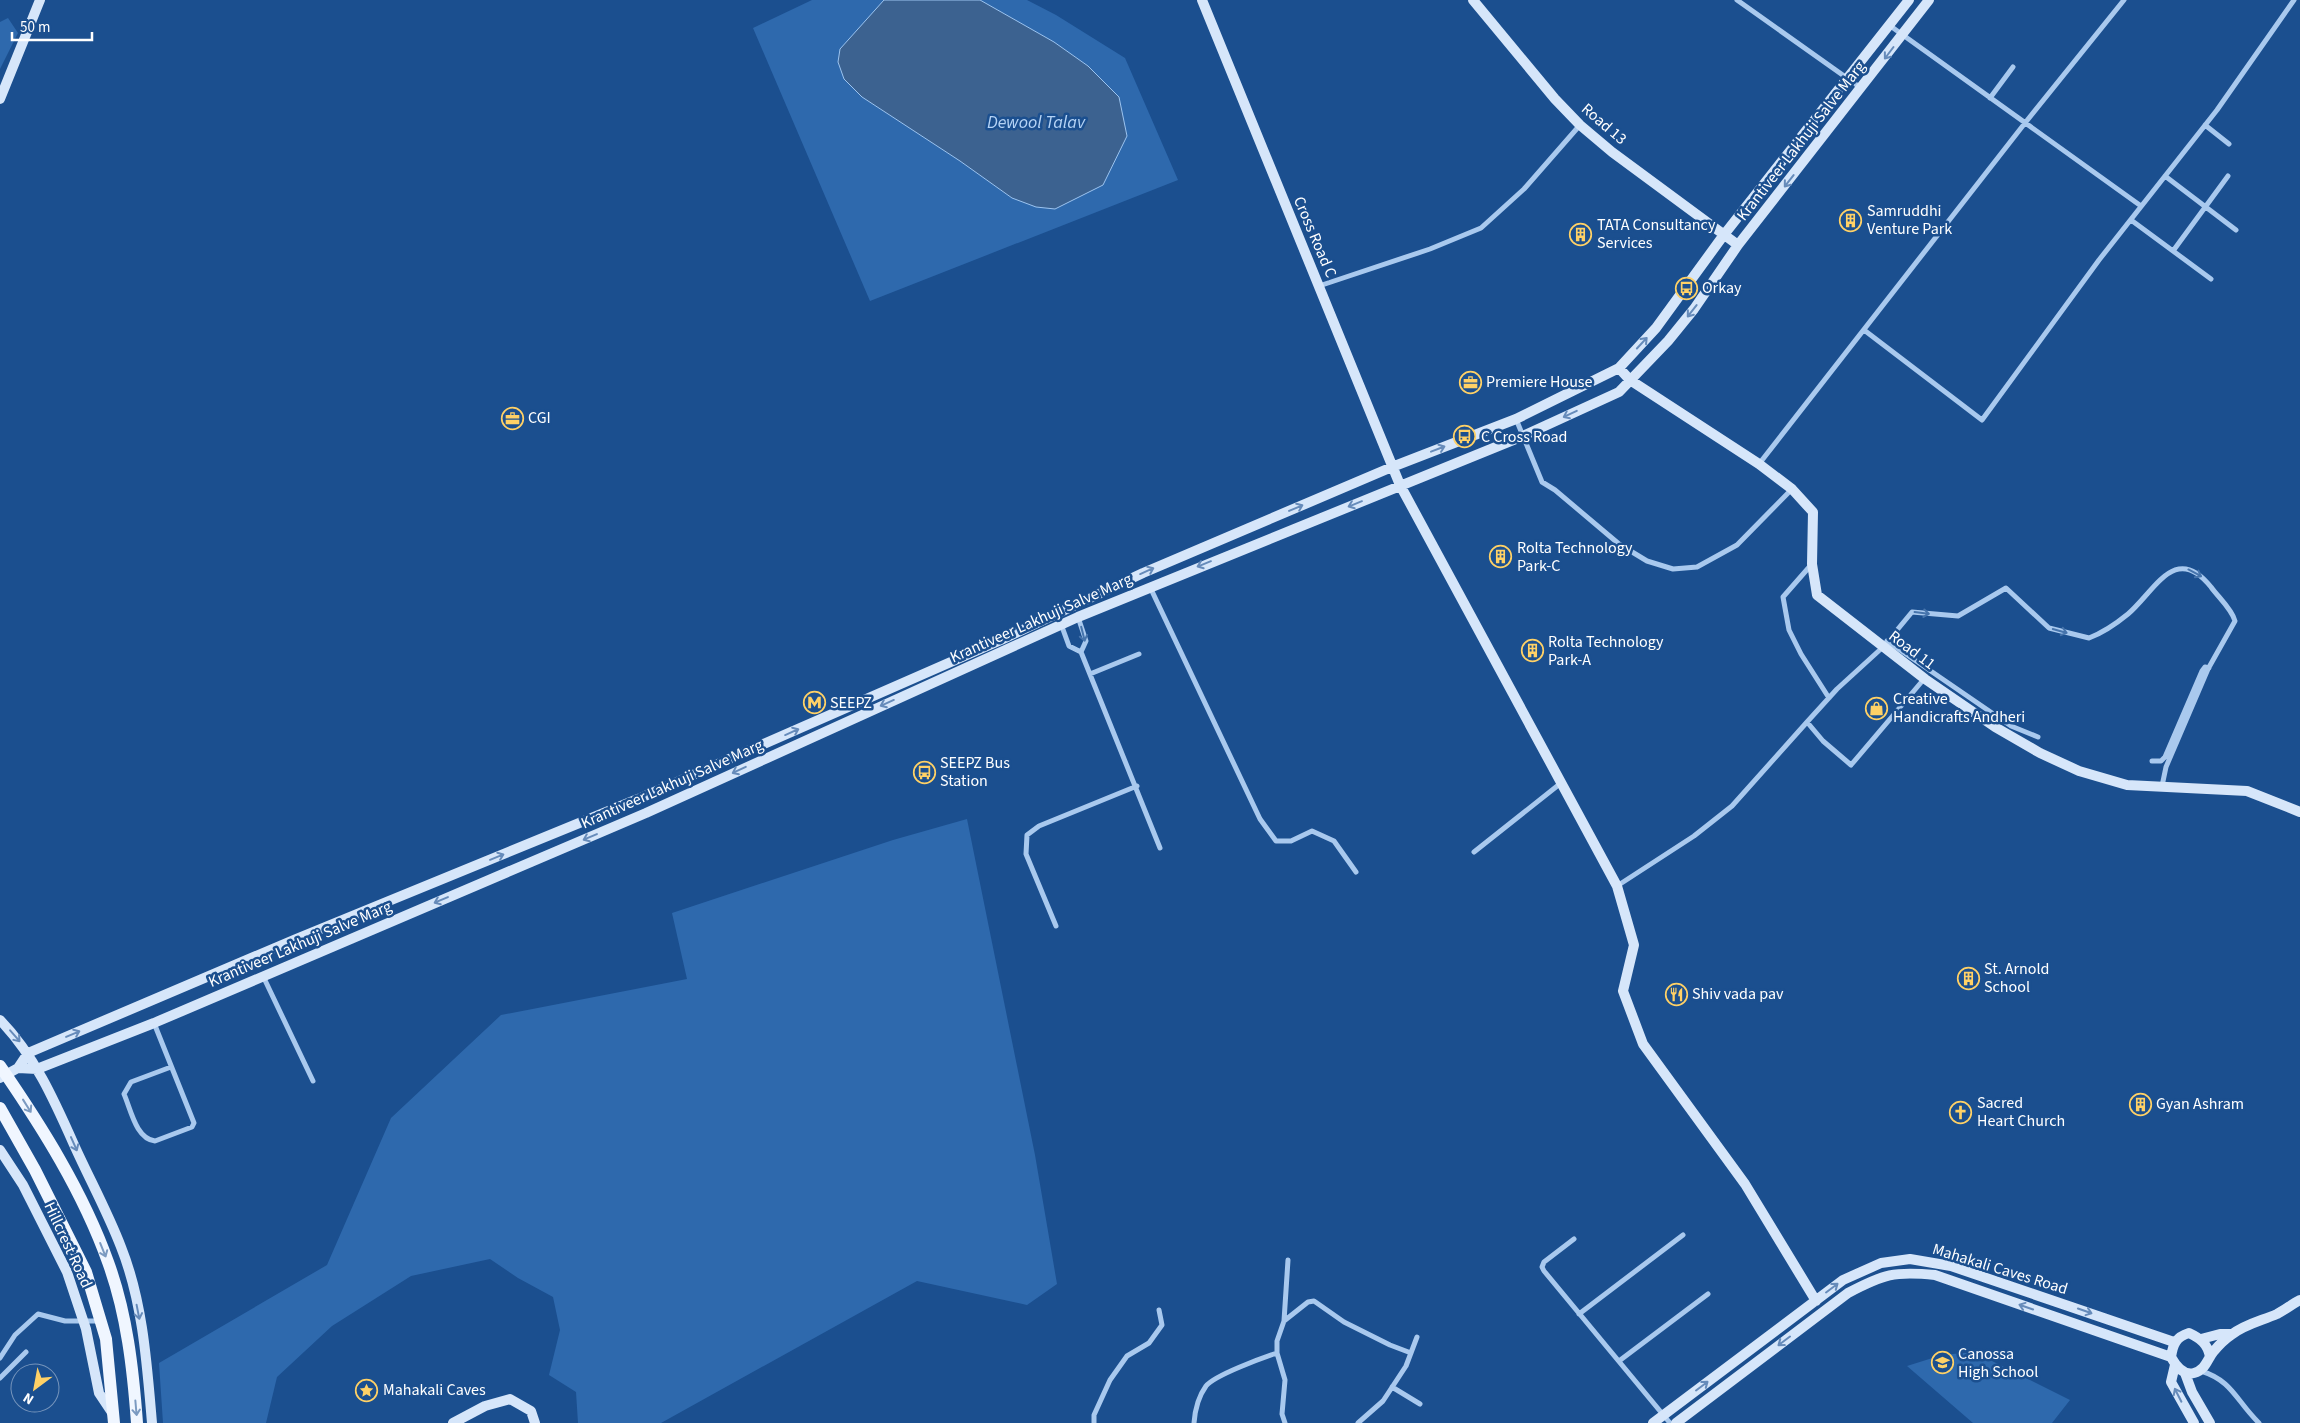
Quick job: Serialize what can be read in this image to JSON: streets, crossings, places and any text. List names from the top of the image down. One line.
{"streets":{"main road":["Road 13","Krantiveer Lakhuji Salve Marg","Cross Road C","Road 11","Hillcrest Road","Mahakali Caves Road"]},"crossings":[["Road 13","Krantiveer Lakhuji Salve Marg"],["Krantiveer Lakhuji Salve Marg","Cross Road C"],["Krantiveer Lakhuji Salve Marg","Road 11"],["Cross Road C","Mahakali Caves Road"]],"water":["Dewool Talav"],"places":{"building":["Samruddhi Venture Park","TATA Consultancy Services","Rolta Technology Park-C","Rolta Technology Park-A","St. Arnold School","Gyan Ashram"],"bus stop":["Orkay","C Cross Road","SEEPZ Bus Station"],"office":["Premiere House","CGI"],"metro station":["SEEPZ"],"shop":["Creative Handicrafts Andheri"],"restaurant":["Shiv vada pav"],"church":["Sacred Heart Church"],"school or university":["Canossa High School"],"place":["Mahakali Caves"]},"scale_bar":"50 m","north":"bottom left"}
